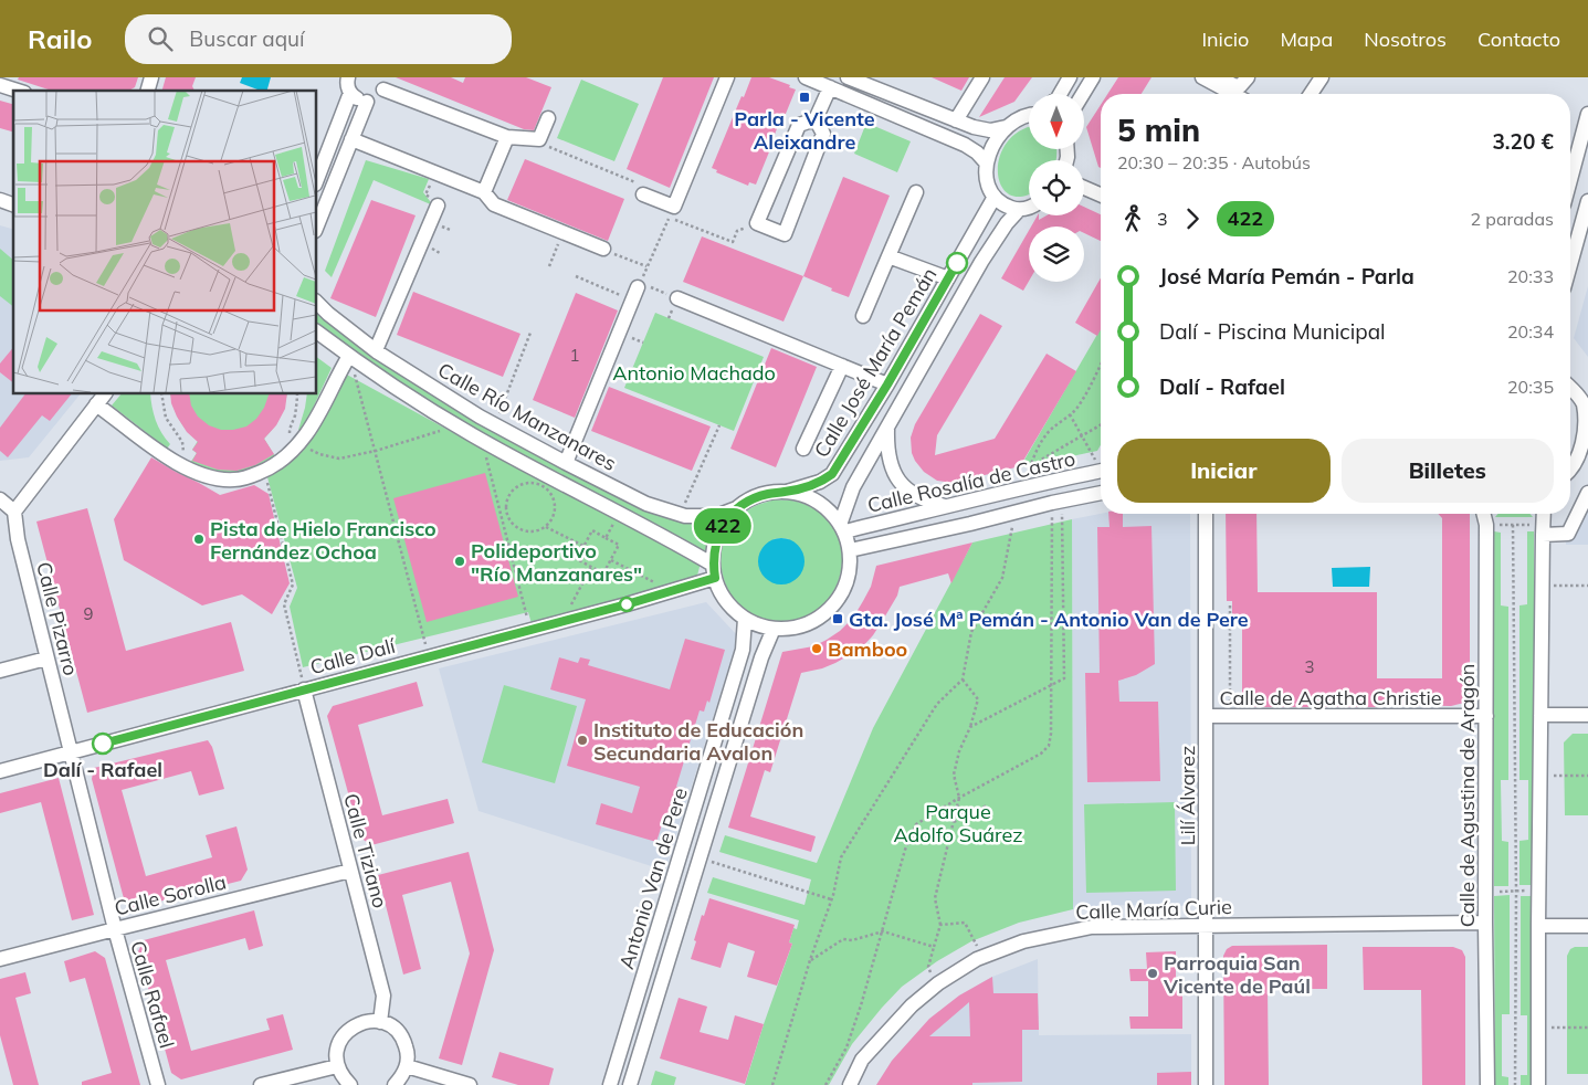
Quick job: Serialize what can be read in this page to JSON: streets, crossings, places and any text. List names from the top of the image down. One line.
{"streets":{"street":["Calle José María Pemán","Calle Río Manzanares","Calle Rosalía de Castro","Calle Pizarro","Calle Dalí","Calle de Agatha Christie","Lilí Álvarez","Calle de Agustina de Aragón","Calle Tiziano","Antonio Van de Pere","Calle Sorolla","Calle María Curie","Calle Rafael"]},"crossings":[["Calle José María Pemán","Calle Río Manzanares"],["Calle José María Pemán","Calle Rosalía de Castro"],["Calle José María Pemán","Calle Dalí"],["Calle José María Pemán","Antonio Van de Pere"],["Calle Río Manzanares","Calle Rosalía de Castro"],["Calle Río Manzanares","Calle Dalí"],["Calle Río Manzanares","Antonio Van de Pere"],["Calle Rosalía de Castro","Calle Dalí"],["Calle Rosalía de Castro","Antonio Van de Pere"],["Calle Pizarro","Calle Dalí"],["Calle Pizarro","Calle Rafael"],["Calle Dalí","Calle Tiziano"],["Calle Dalí","Antonio Van de Pere"],["Calle Dalí","Calle Rafael"],["Calle de Agatha Christie","Lilí Álvarez"],["Calle de Agatha Christie","Calle de Agustina de Aragón"],["Lilí Álvarez","Calle María Curie"],["Calle de Agustina de Aragón","Calle María Curie"],["Calle Tiziano","Calle Sorolla"],["Calle Sorolla","Calle Rafael"]],"parks":["Antonio Machado","Parque Adolfo Suárez"],"places":{"transit":["Parla - Vicente Aleixandre","Gta. José Mª Pemán - Antonio Van de Pere"],"other":["Pista de Hielo Francisco Fernández Ochoa","Polideportivo \"Río Manzanares\"","Bamboo","Instituto de Educación Secundaria Avalon","Dalí - Rafael","Parroquia San Vicente de Paúl"]},"lines":["bus line 422"],"house_numbers":["1","9","3"],"north":"bottom","page":{"header":"Railo","search":"Buscar aquí","nav":["Inicio","Mapa","Nosotros","Contacto"],"on_map":"422","heading":["5 min","20:30 – 20:35 · Autobús","3.20 €"],"legs":["3","422","2 paradas"],"list":[{"name":"José María Pemán - Parla","value":"20:33"},{"name":"Dalí - Piscina Municipal","value":"20:34"},{"name":"Dalí - Rafael","value":"20:35"}],"buttons":["Iniciar","Billetes"]}}
